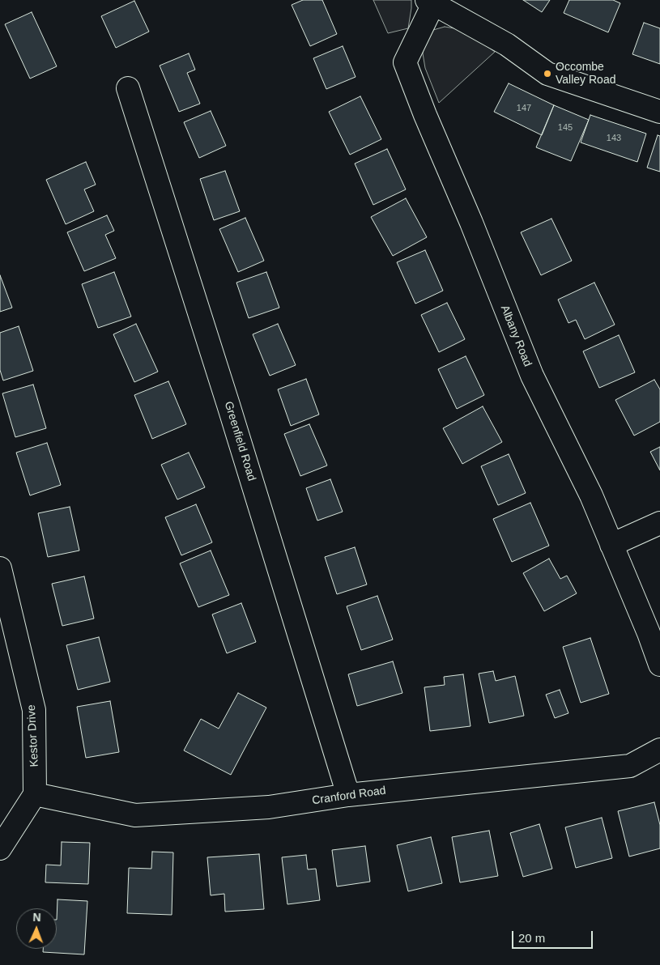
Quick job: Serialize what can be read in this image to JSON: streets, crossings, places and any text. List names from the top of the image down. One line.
{"streets":{"street":["Albany Road","Greenfield Road","Kestor Drive","Cranford Road"]},"crossings":[["Greenfield Road","Cranford Road"],["Kestor Drive","Cranford Road"]],"places":["Occombe Valley Road"],"house_numbers":["147","145","143"],"scale_bar":"20 m","north":"top"}
